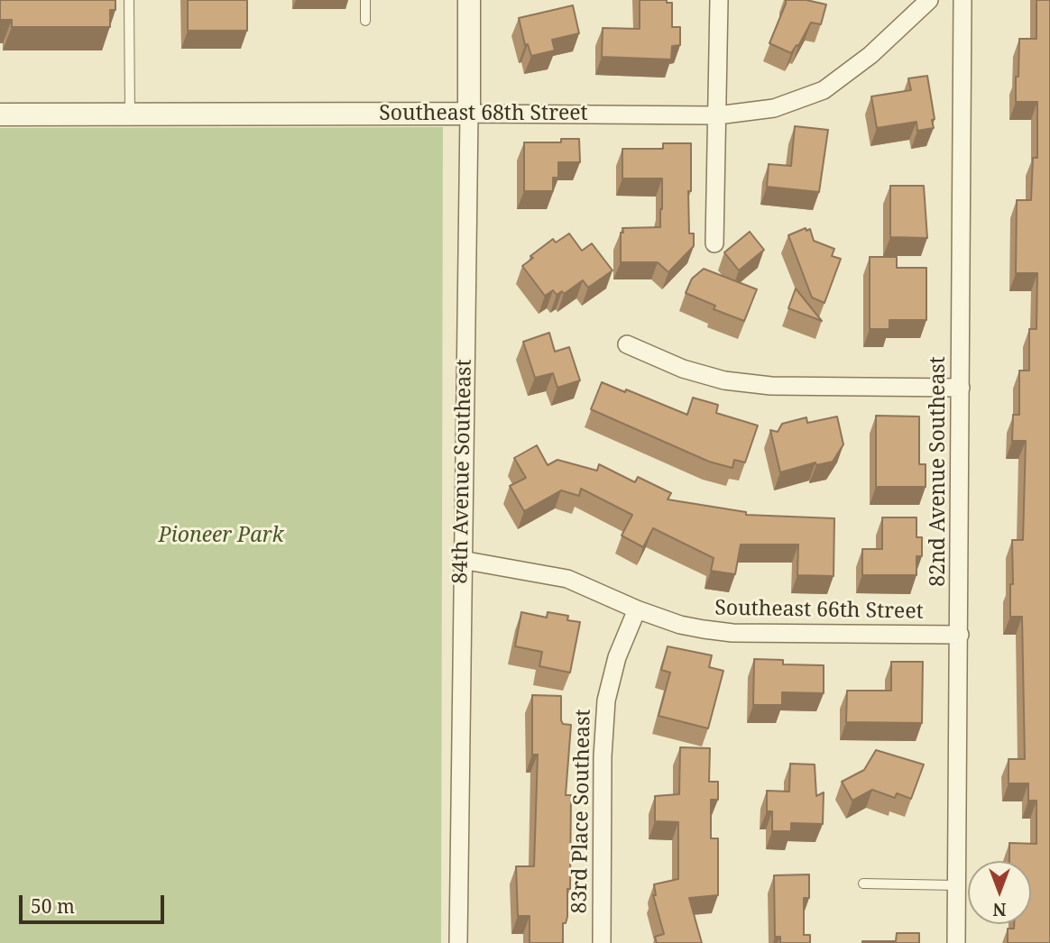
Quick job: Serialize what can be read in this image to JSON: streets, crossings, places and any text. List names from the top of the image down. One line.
{"streets":{"street":["Southeast 68th Street","84th Avenue Southeast","82nd Avenue Southeast","Southeast 66th Street","83rd Place Southeast"]},"crossings":[["Southeast 68th Street","84th Avenue Southeast"],["84th Avenue Southeast","Southeast 66th Street"],["82nd Avenue Southeast","Southeast 66th Street"],["Southeast 66th Street","83rd Place Southeast"]],"parks":["Pioneer Park"],"scale_bar":"50 m","north":"bottom"}
